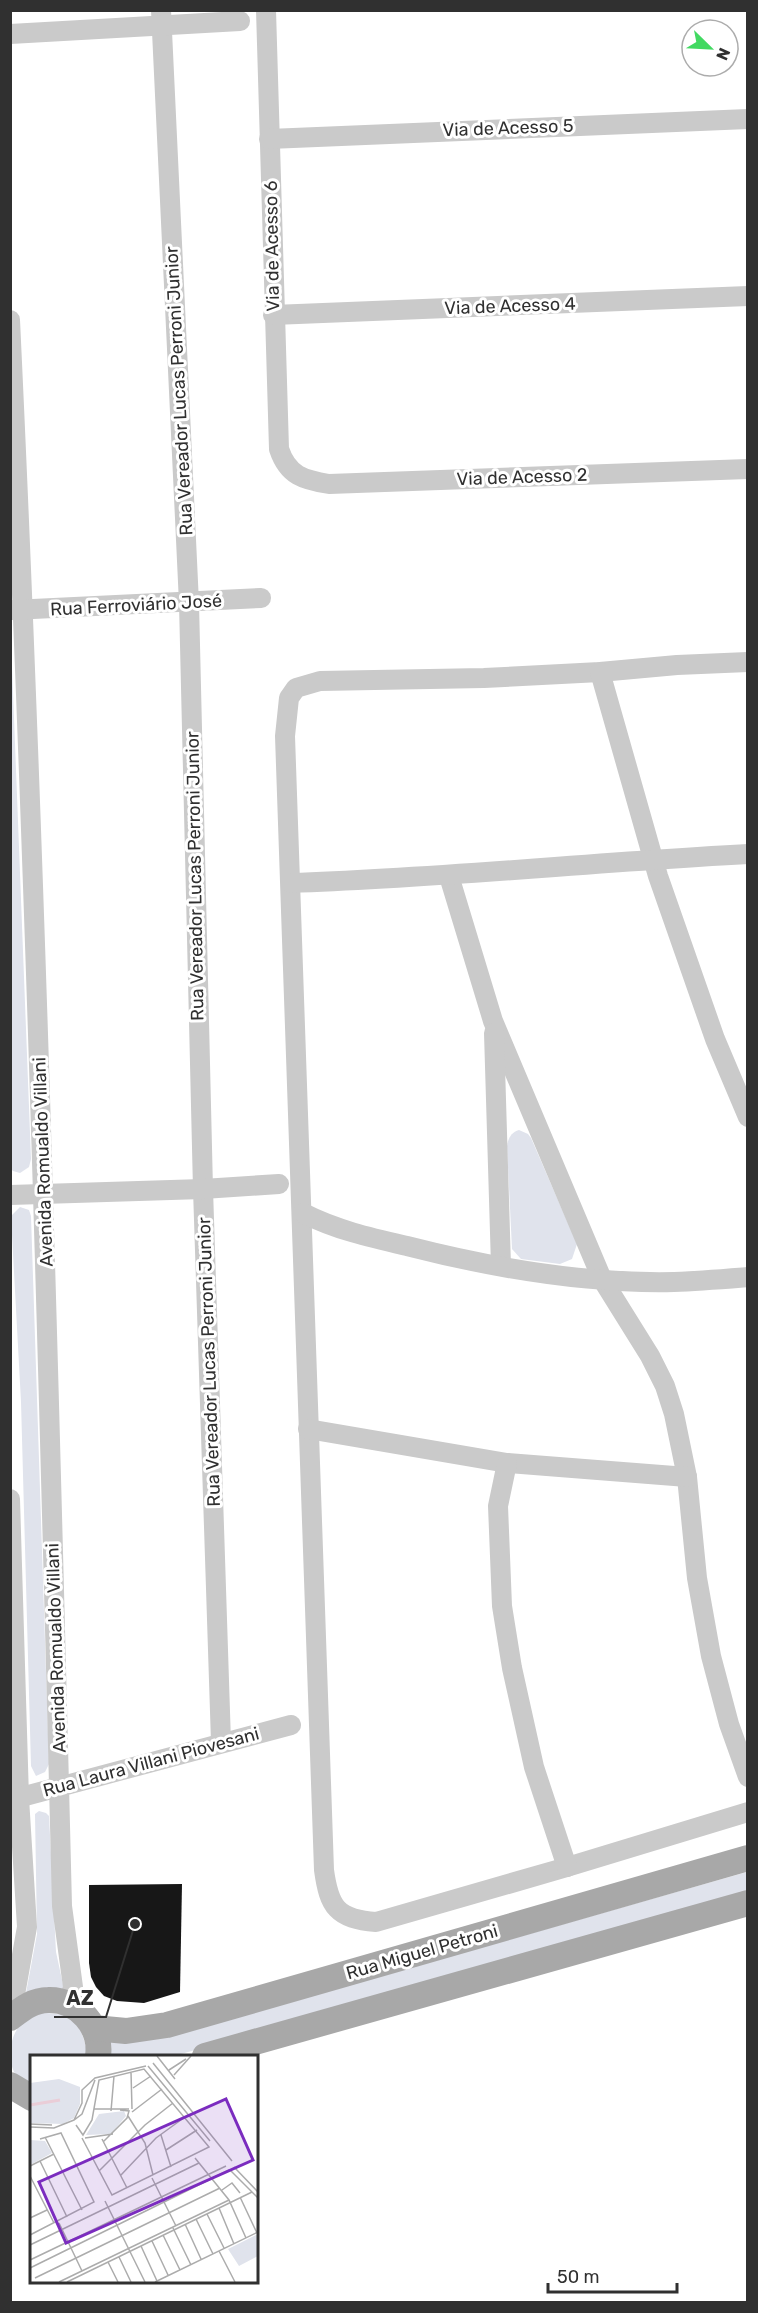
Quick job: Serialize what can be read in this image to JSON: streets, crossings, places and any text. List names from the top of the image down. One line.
{"streets":{"main road":["Rua Miguel Petroni"],"street":["Via de Acesso 5","Via de Acesso 6","Via de Acesso 4","Rua Vereador Lucas Perroni Junior","Via de Acesso 2","Rua Ferroviário José","Avenida Romualdo Villani","Rua Laura Villani Piovesani"]},"crossings":[["Via de Acesso 5","Via de Acesso 6"],["Via de Acesso 6","Via de Acesso 4"],["Via de Acesso 6","Via de Acesso 2"],["Rua Vereador Lucas Perroni Junior","Rua Ferroviário José"],["Rua Vereador Lucas Perroni Junior","Rua Laura Villani Piovesani"],["Rua Ferroviário José","Avenida Romualdo Villani"],["Avenida Romualdo Villani","Rua Laura Villani Piovesani"]],"places":["AZ"],"scale_bar":"50 m","north":"bottom right"}
